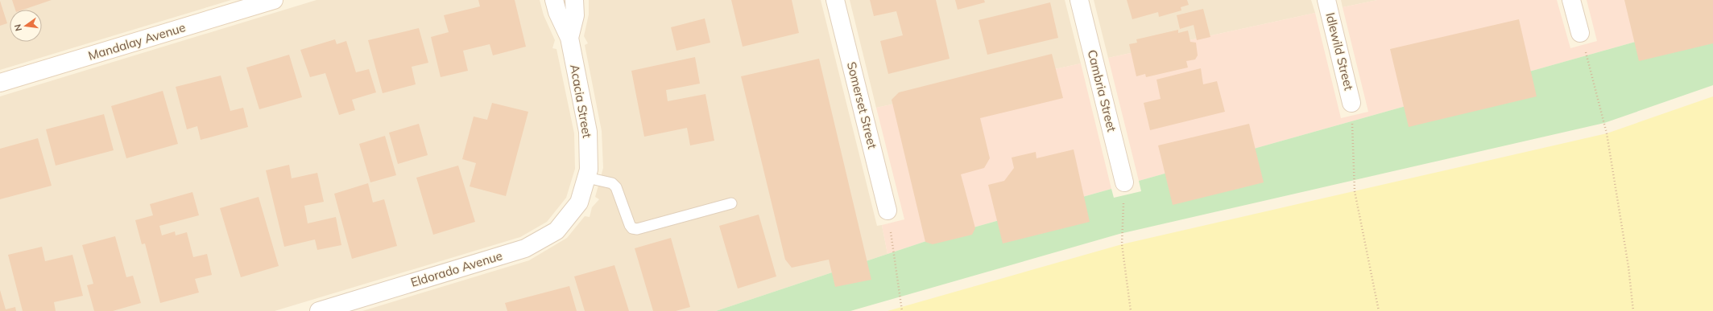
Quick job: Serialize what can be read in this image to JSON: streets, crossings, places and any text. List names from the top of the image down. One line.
{"streets":{"street":["Mandalay Avenue","Idlewild Street","Cambria Street","Acacia Street","Somerset Street","Eldorado Avenue"]},"crossings":[["Acacia Street","Eldorado Avenue"]],"north":"left"}
